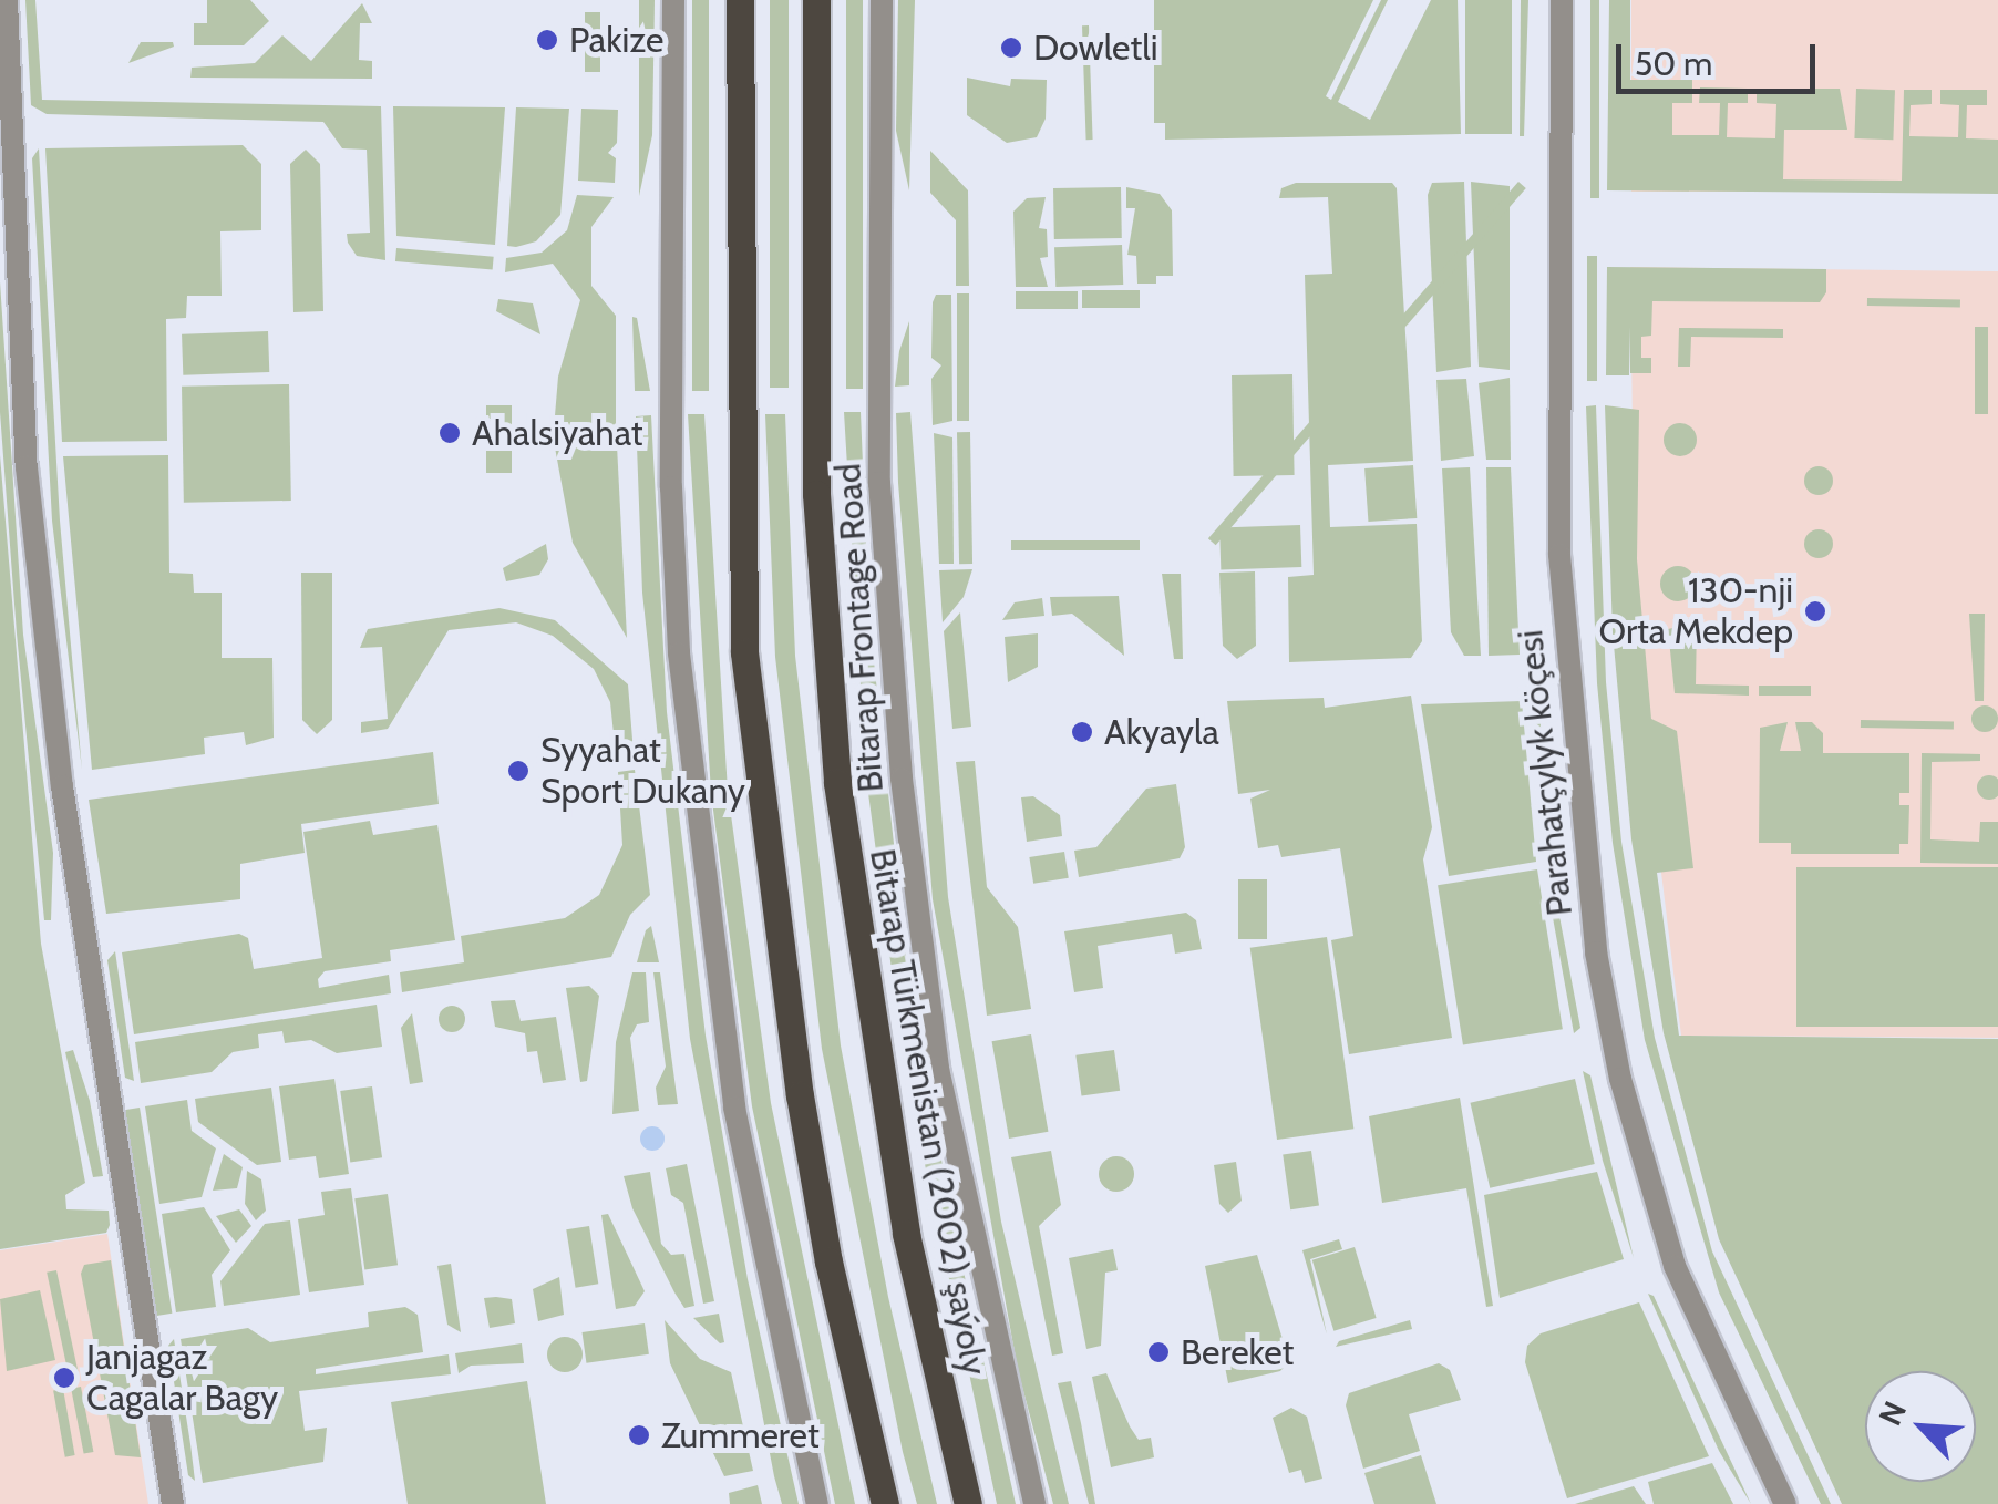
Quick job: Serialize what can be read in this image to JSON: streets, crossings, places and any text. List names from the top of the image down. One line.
{"streets":{"main road":["Bitarap Türkmenistan (2002) şaýoly"],"street":["Bitarap Frontage Road","Parahatçylyk köçesi"]},"places":["Pakize","Dowletli","Ahalsiyahat","130-nji Orta Mekdep","Akyayla","Syyahat Sport Dukany","Bereket","Janjagaz Cagalar Bagy","Zummeret"],"scale_bar":"50 m","north":"top left"}
